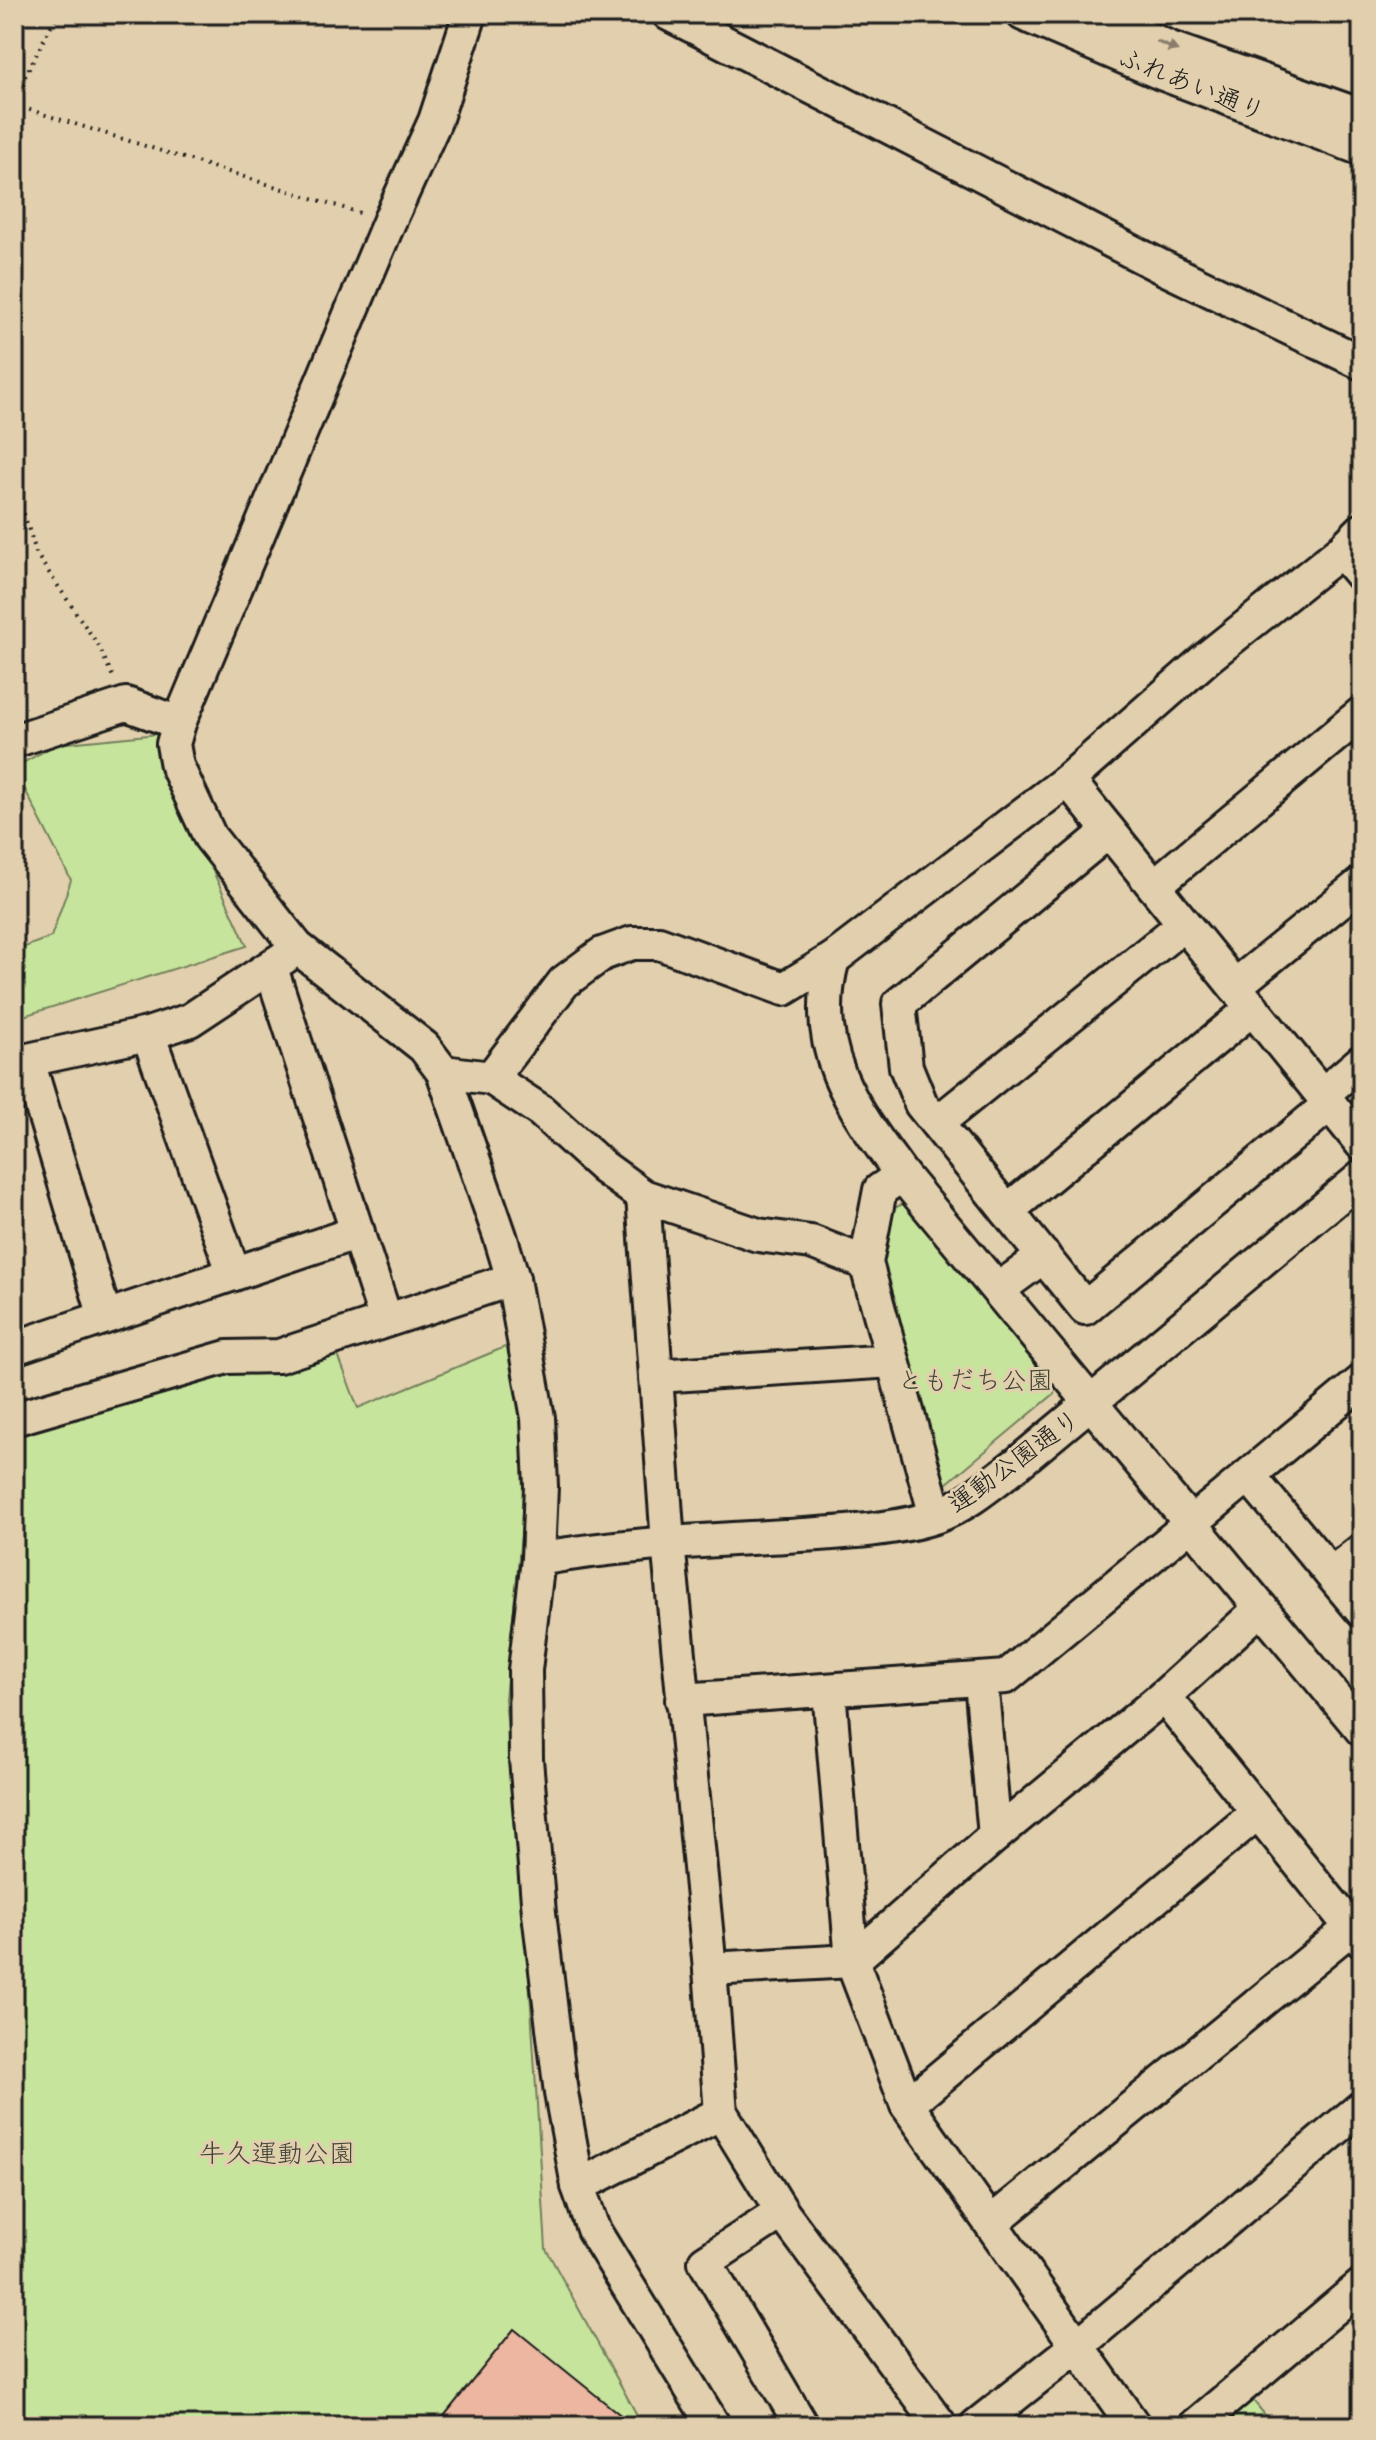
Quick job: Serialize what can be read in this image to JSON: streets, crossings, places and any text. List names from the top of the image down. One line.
{"streets":{"street":["ふれあい通り","運動公園通り"]},"parks":["ともだち公園","牛久運動公園"]}
